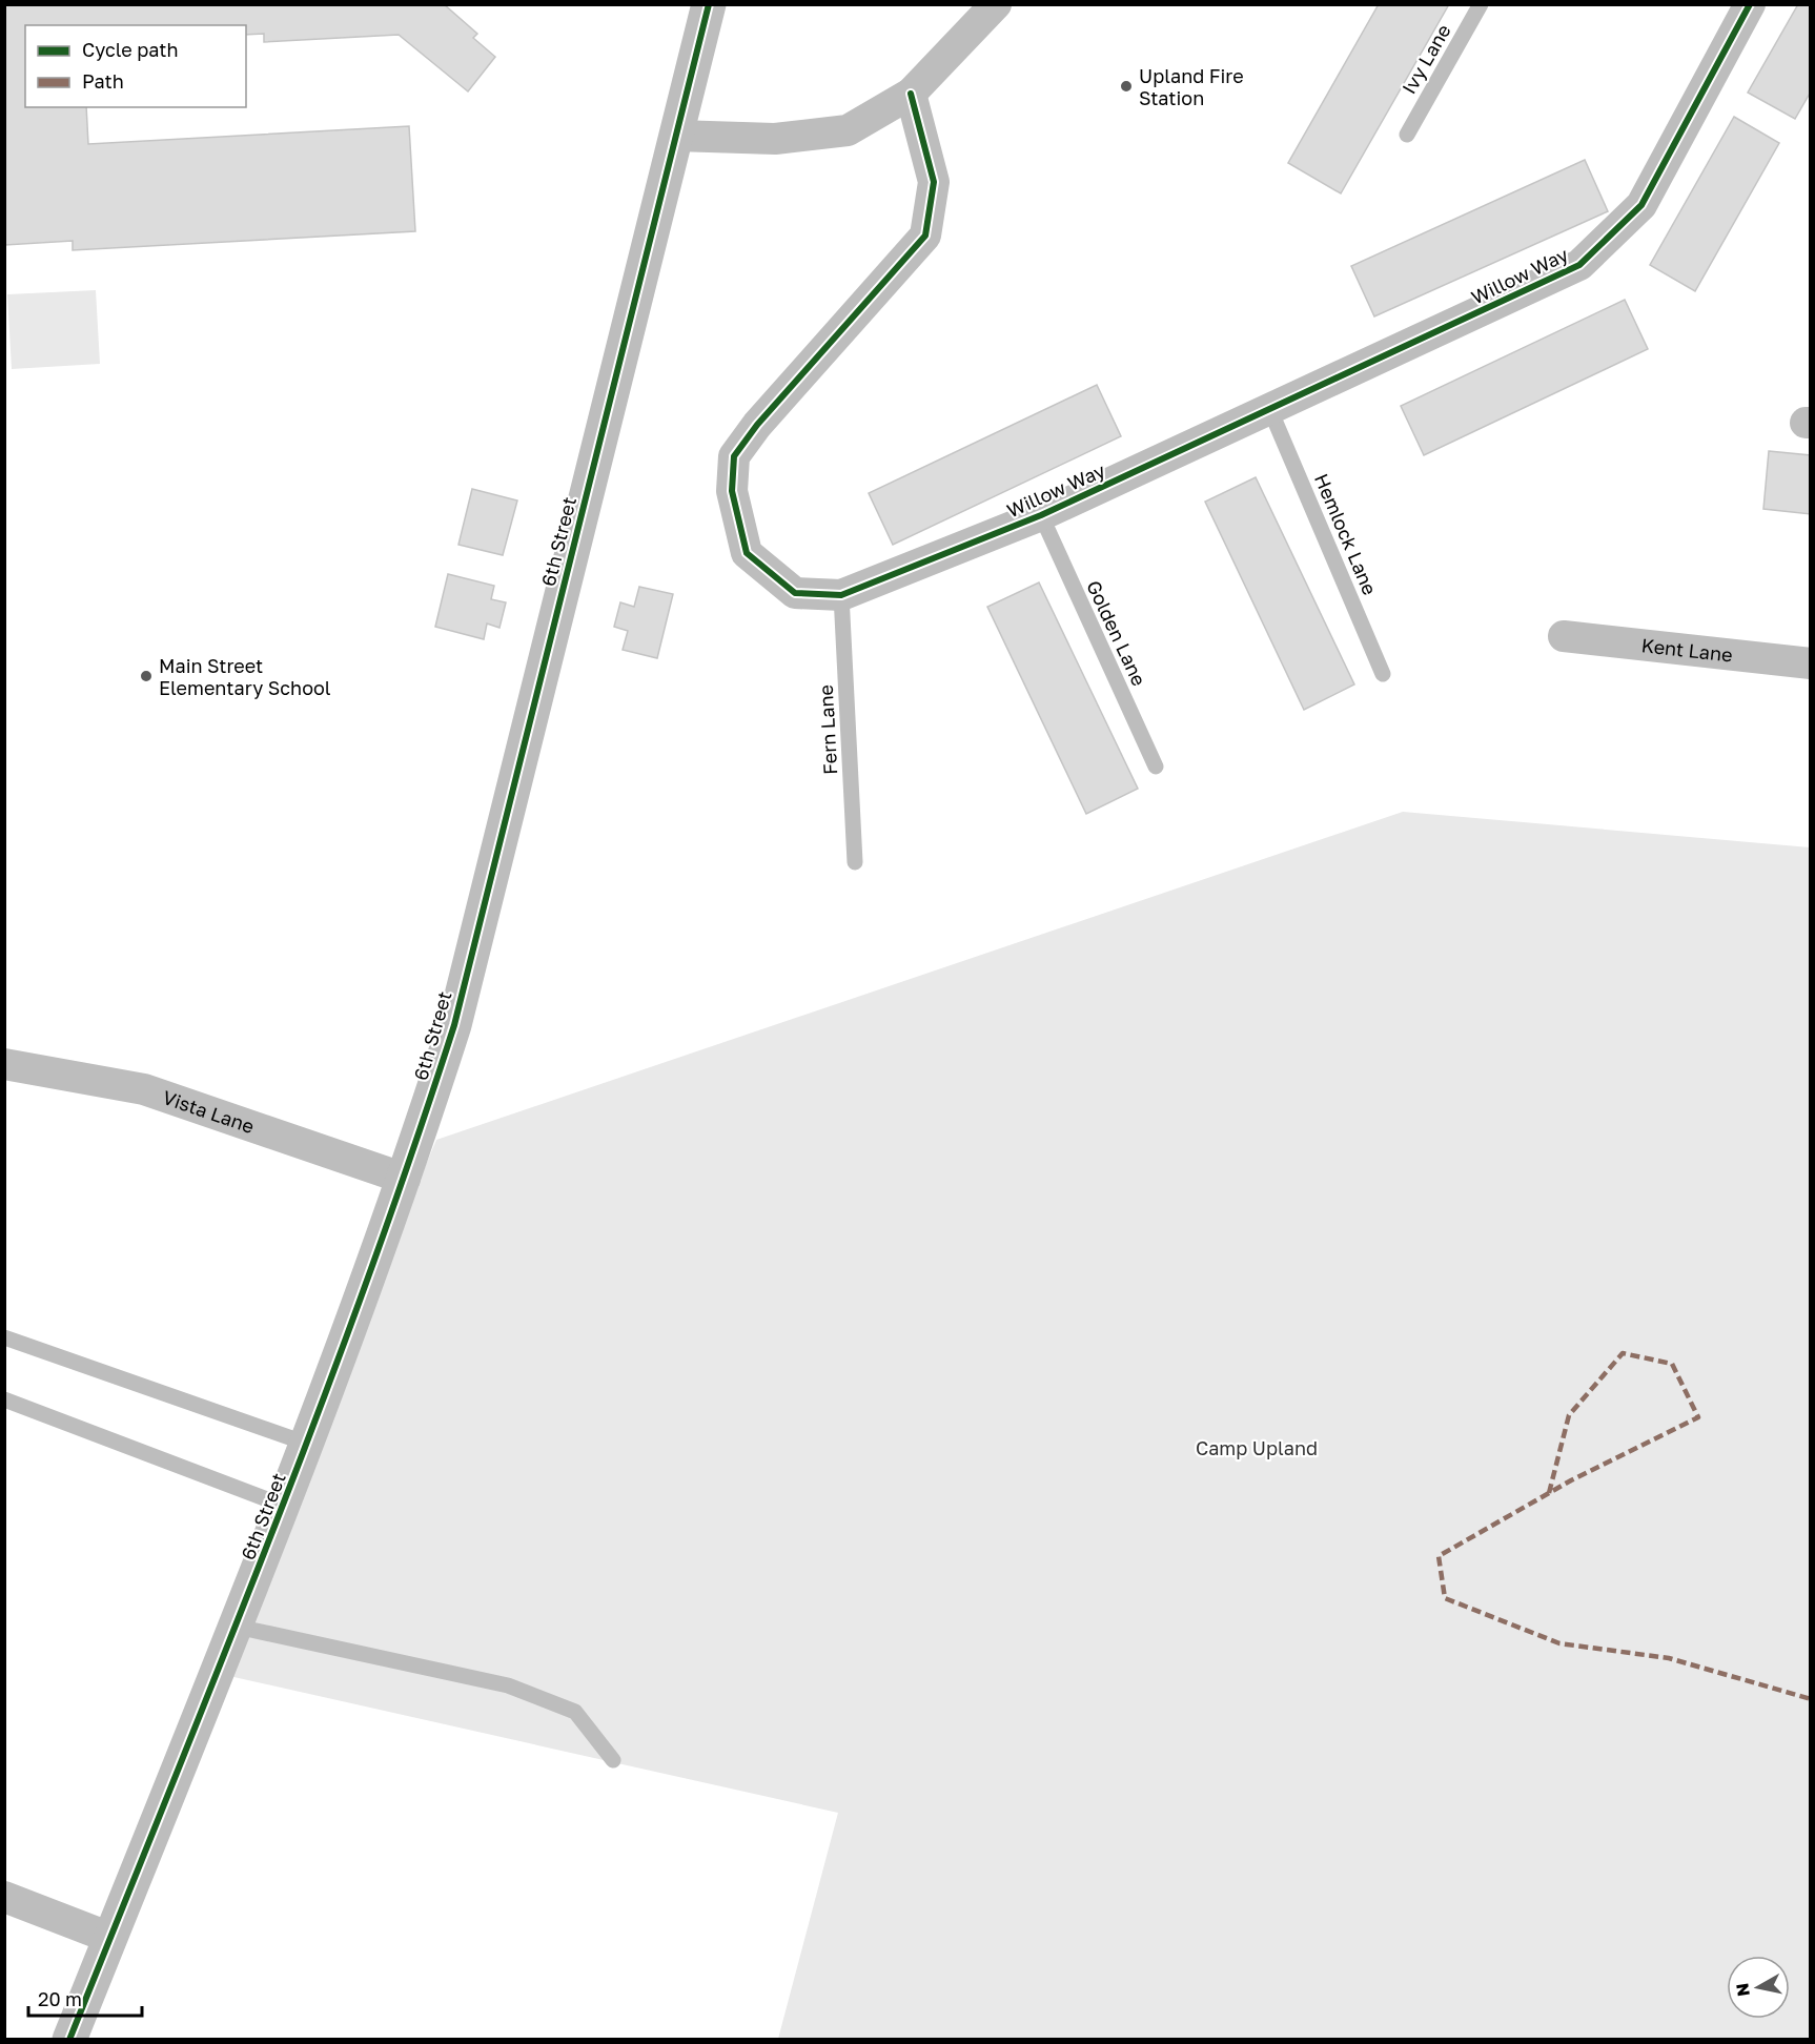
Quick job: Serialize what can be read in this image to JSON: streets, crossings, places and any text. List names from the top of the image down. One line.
{"streets":{"street":["Willow Way","6th Street","Kent Lane","Vista Lane"],"lane":["Ivy Lane","Hemlock Lane","Golden Lane","Fern Lane"]},"crossings":[["Willow Way","Hemlock Lane"],["Willow Way","Golden Lane"],["Willow Way","Fern Lane"],["6th Street","Vista Lane"]],"parks":["Camp Upland"],"places":["Upland Fire Station","Main Street Elementary School"],"legend":["Cycle path","Path"],"scale_bar":"20 m","north":"left"}
